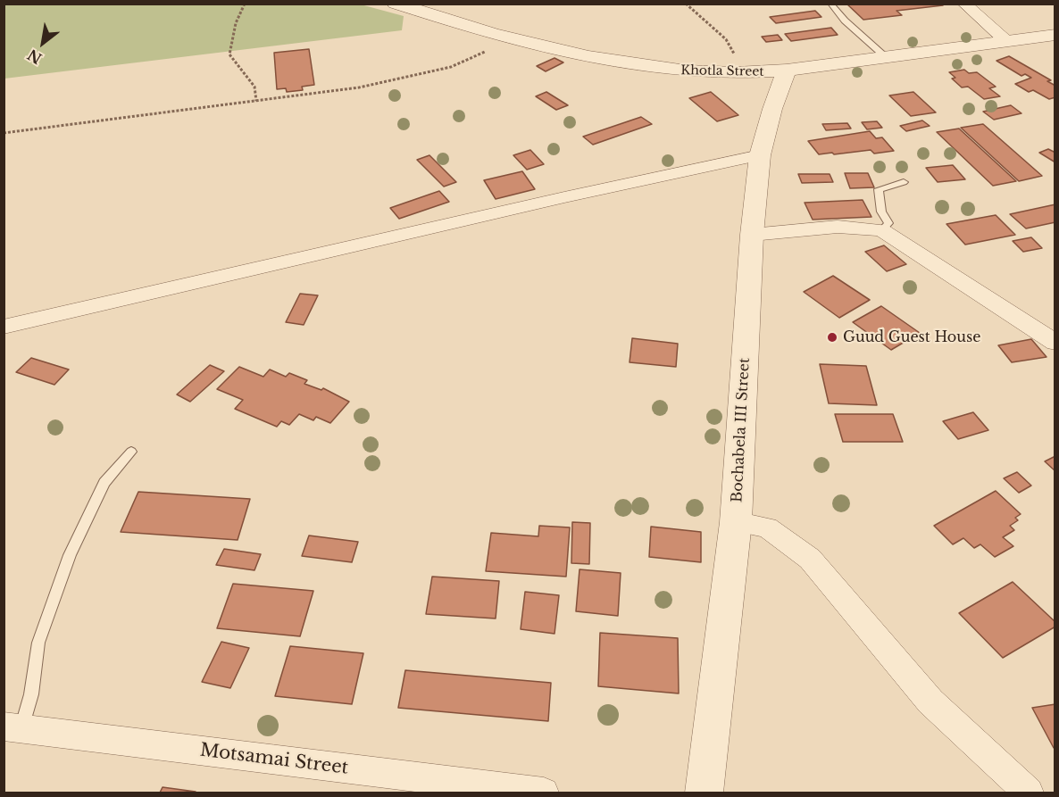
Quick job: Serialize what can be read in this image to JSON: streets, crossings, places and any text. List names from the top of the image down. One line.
{"streets":{"street":["Khotla Street","Bochabela III Street","Motsamai Street"]},"crossings":[["Khotla Street","Bochabela III Street"]],"places":["Guud Guest House"],"north":"bottom left"}
